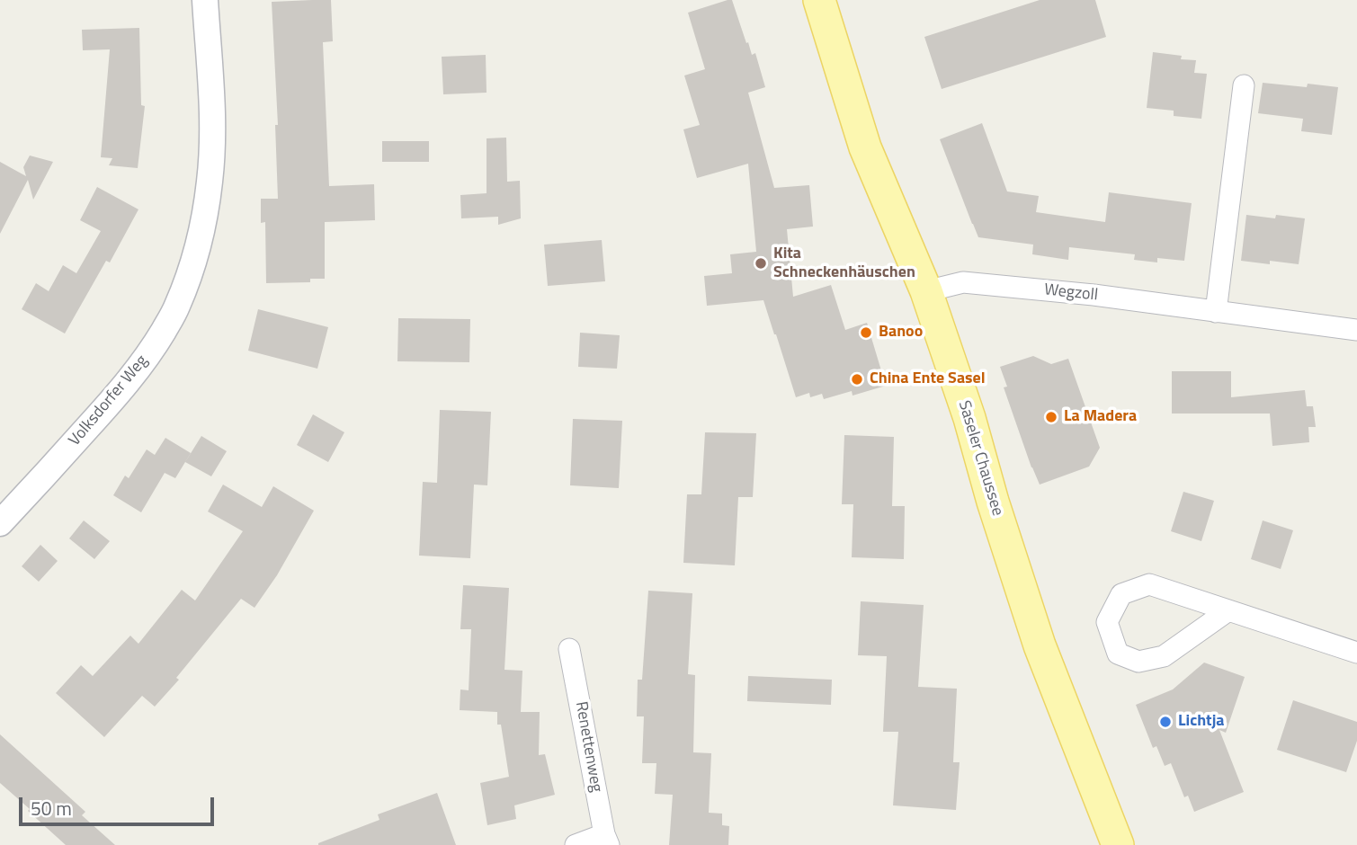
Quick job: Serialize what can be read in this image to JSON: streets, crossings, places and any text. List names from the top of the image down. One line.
{"streets":{"main road":["Saseler Chaussee"],"street":["Wegzoll","Volksdorfer Weg","Renettenweg"]},"crossings":[["Wegzoll","Saseler Chaussee"]],"places":["Kita Schneckenhäuschen","Banoo","China Ente Sasel","La Madera","Lichtja"],"scale_bar":"50 m"}
